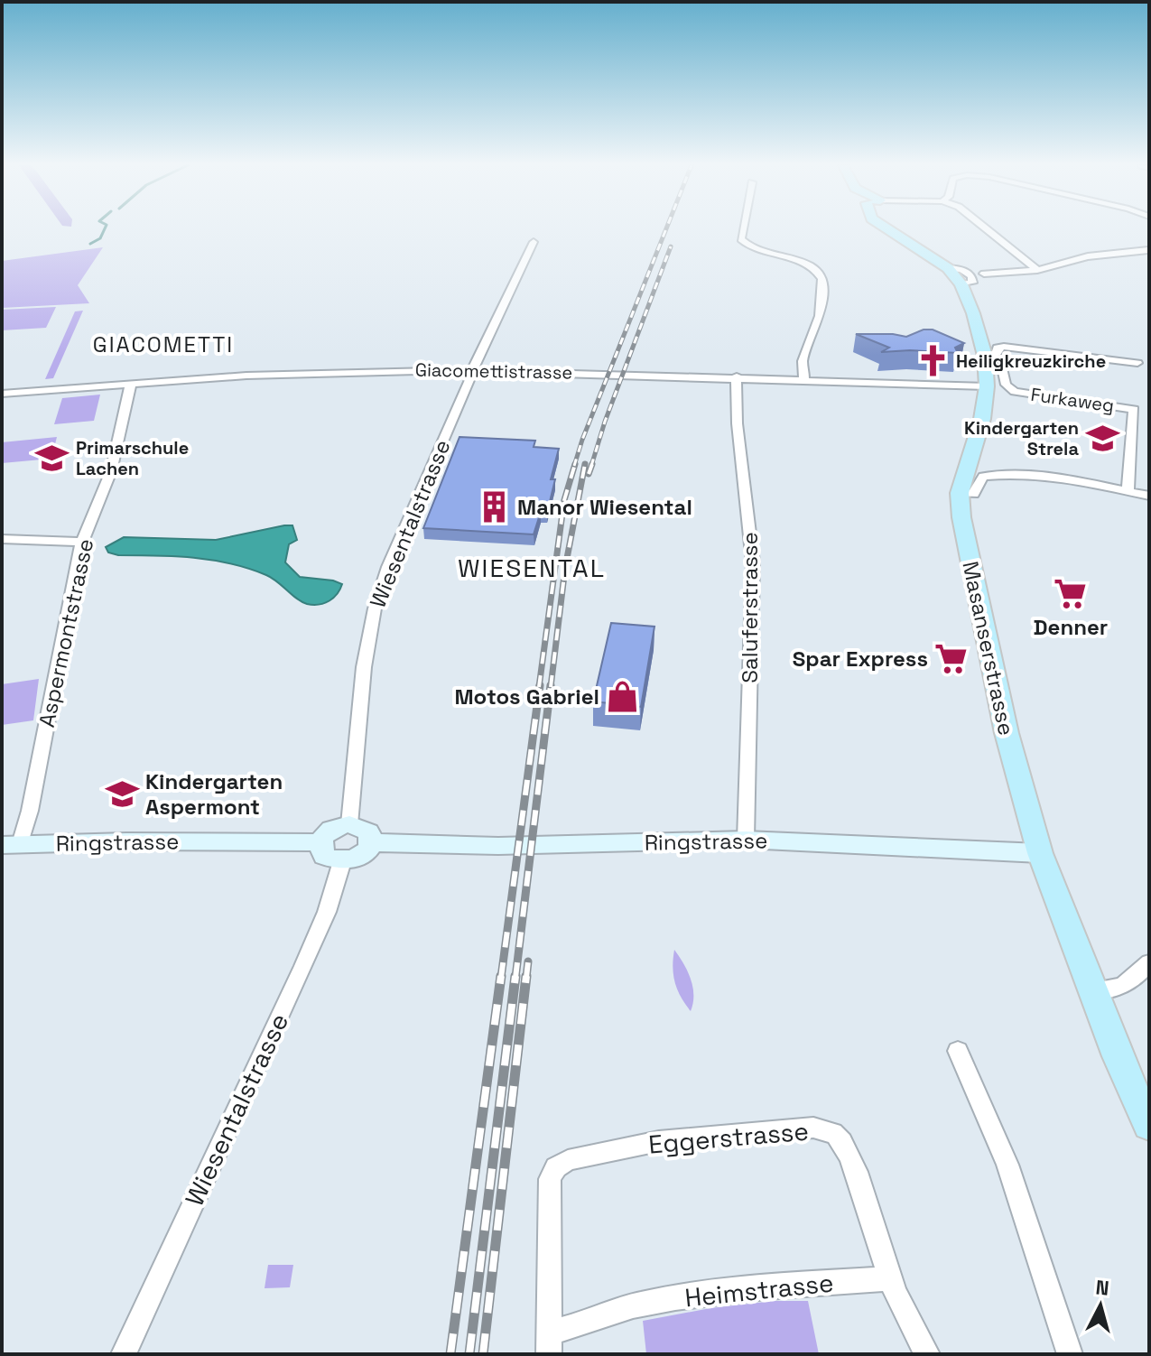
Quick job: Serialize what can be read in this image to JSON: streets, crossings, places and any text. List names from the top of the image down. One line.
{"streets":{"main road":["Masanserstrasse","Ringstrasse"],"street":["Giacomettistrasse","Furkaweg","Wiesentalstrasse","Saluferstrasse","Aspermontstrasse","Eggerstrasse","Heimstrasse"]},"crossings":[["Giacomettistrasse","Wiesentalstrasse"],["Giacomettistrasse","Saluferstrasse"],["Giacomettistrasse","Aspermontstrasse"],["Giacomettistrasse","Masanserstrasse"],["Furkaweg","Masanserstrasse"],["Wiesentalstrasse","Ringstrasse"],["Saluferstrasse","Ringstrasse"],["Aspermontstrasse","Ringstrasse"],["Masanserstrasse","Ringstrasse"],["Eggerstrasse","Heimstrasse"]],"districts":["GIACOMETTI","WIESENTAL"],"places":{"church":["Heiligkreuzkirche"],"school or university":["Kindergarten Strela","Primarschule Lachen","Kindergarten Aspermont"],"building":["Manor Wiesental"],"supermarket":["Denner","Spar Express"],"shop":["Motos Gabriel"]},"north":"top"}
